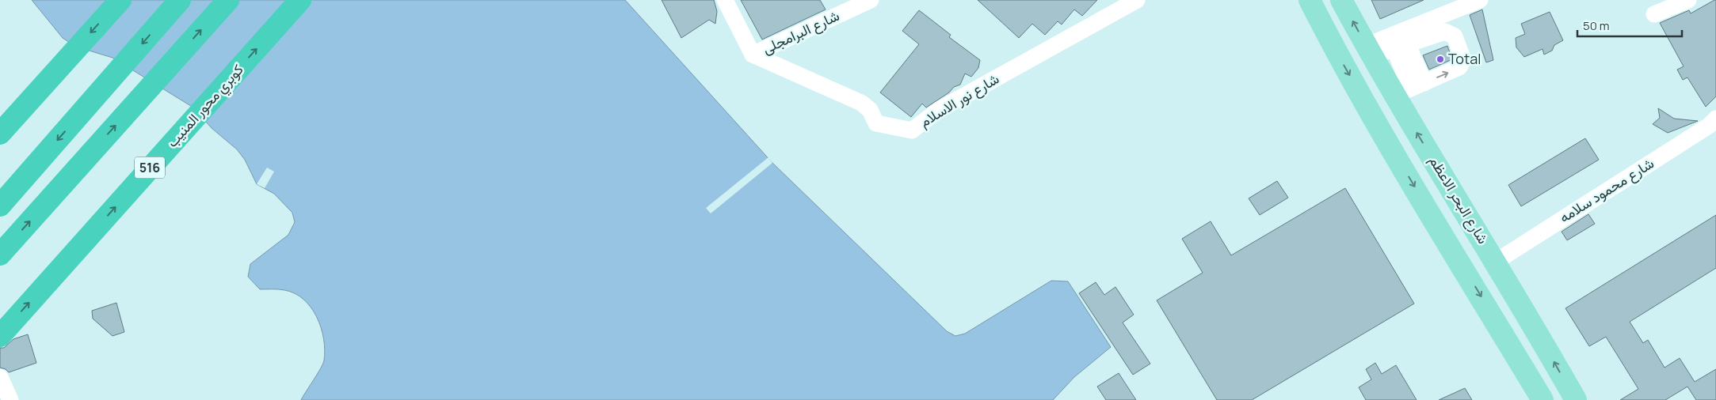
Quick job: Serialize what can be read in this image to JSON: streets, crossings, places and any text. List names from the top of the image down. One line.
{"streets":{"highway":["كوبري محور المنيب","516"],"main road":["شارع البحر الاعظم"],"street":["شارع البرامجلى","شارع نور الاسلام","شارع محمود سلامه"]},"crossings":[["شارع البرامجلى","شارع نور الاسلام"],["شارع محمود سلامه","شارع البحر الاعظم"]],"places":["Total"],"scale_bar":"50 m"}
